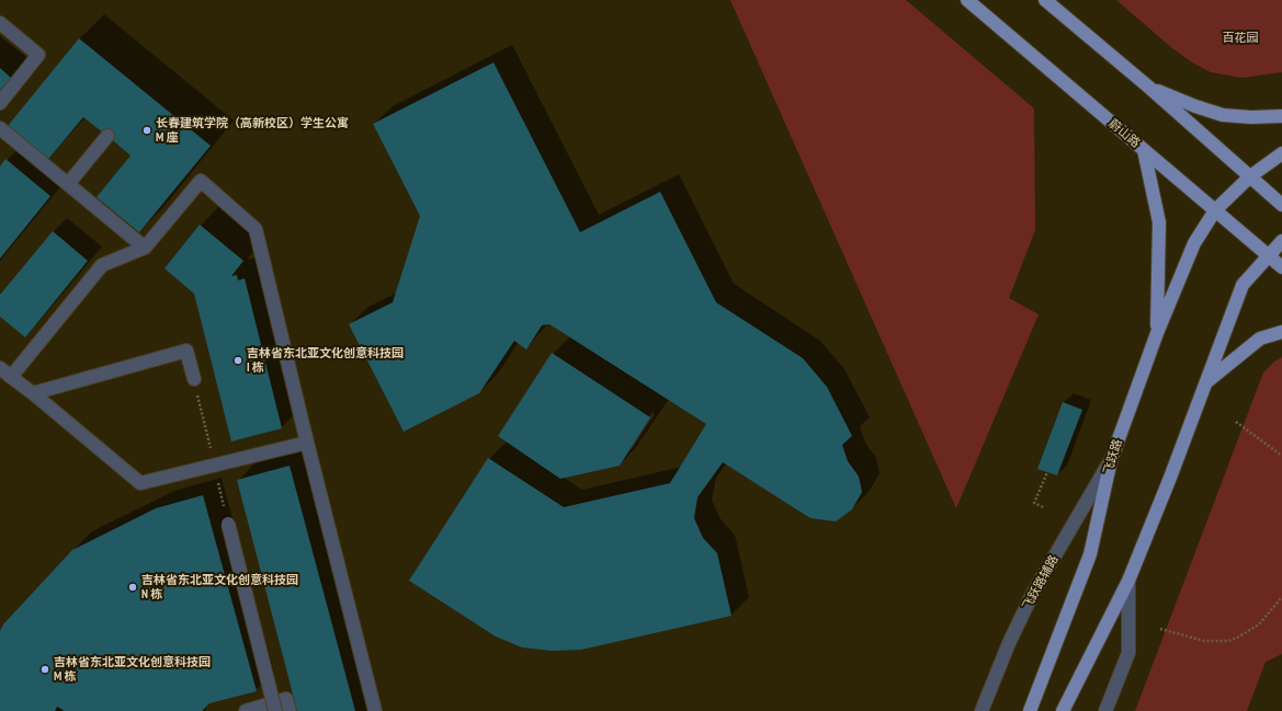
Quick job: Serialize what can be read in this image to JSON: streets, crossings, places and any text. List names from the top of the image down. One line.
{"streets":{"main road":["蔚山路","飞跃路"],"street":["飞跃路辅路"]},"crossings":[["蔚山路","飞跃路"],["飞跃路","飞跃路辅路"]],"parks":["百花园"],"places":["长春建筑学院（高新校区）学生公寓 M 座","吉林省东北亚文化创意科技园 I 栋","吉林省东北亚文化创意科技园 N 栋","吉林省东北亚文化创意科技园 M 栋"]}
